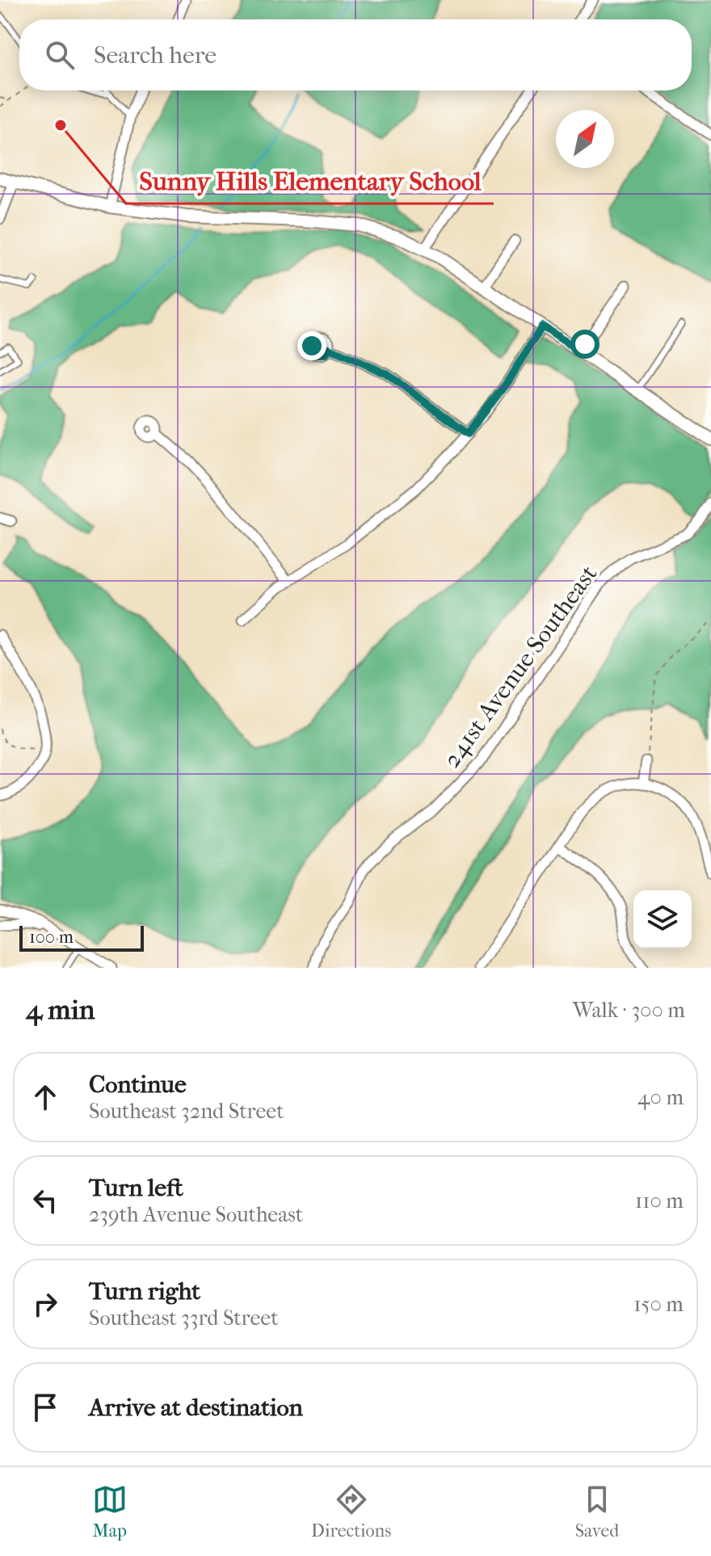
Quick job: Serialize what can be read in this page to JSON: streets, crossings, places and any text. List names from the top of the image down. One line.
{"streets":{"street":["241st Avenue Southeast"]},"places":["Sunny Hills Elementary School"],"scale_bar":"100 m","north":"top right","page":{"search":"Search here","scale":"100 m","heading":["4 min","Walk · 300 m"],"list":[["Continue","Southeast 32nd Street","40 m"],["Turn left","239th Avenue Southeast","110 m"],["Turn right","Southeast 33rd Street","150 m"],"Arrive at destination"],"nav":["Map","Directions","Saved"]}}
